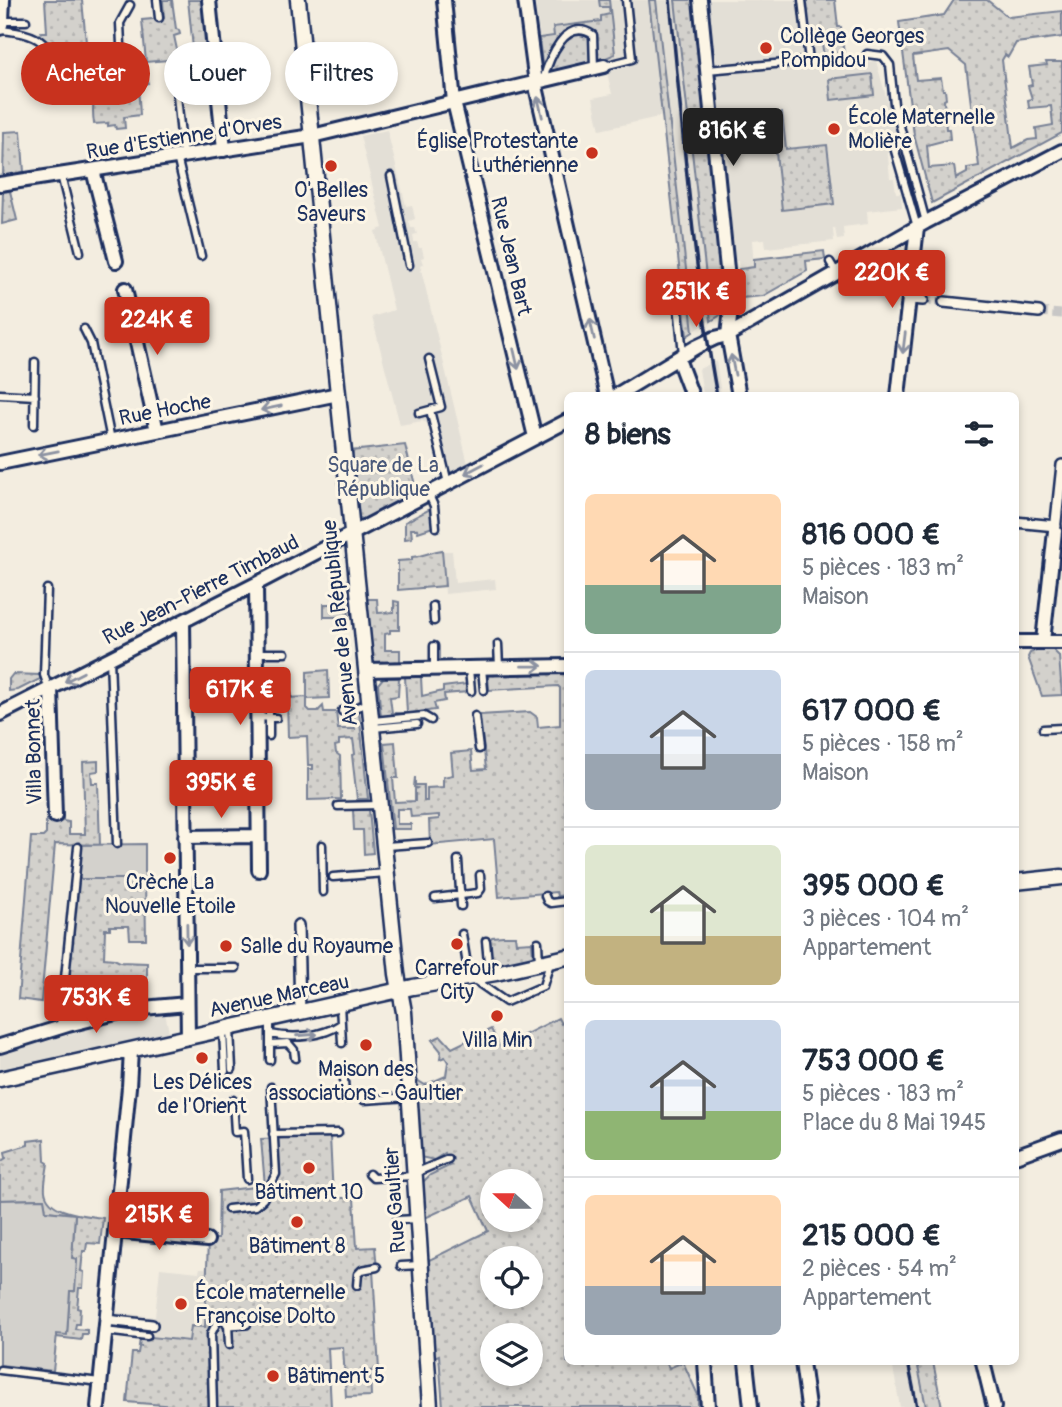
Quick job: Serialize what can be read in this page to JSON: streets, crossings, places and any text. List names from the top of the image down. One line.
{"streets":{"street":["Rue d'Estienne d'Orves","Rue Jean Bart","Rue Hoche","Rue Jean-Pierre Timbaud","Avenue de la République","Villa Bonnet","Avenue Marceau","Rue Gaultier"]},"crossings":[["Rue d'Estienne d'Orves","Rue Jean Bart"],["Rue d'Estienne d'Orves","Avenue de la République"],["Rue Jean Bart","Rue Jean-Pierre Timbaud"],["Rue Hoche","Avenue de la République"],["Rue Jean-Pierre Timbaud","Avenue de la République"],["Rue Jean-Pierre Timbaud","Villa Bonnet"],["Avenue de la République","Avenue Marceau"],["Avenue de la République","Rue Gaultier"],["Avenue Marceau","Rue Gaultier"]],"one_way":["Rue Hoche"],"parks":["Square de La République"],"places":["Collège Georges Pompidou","École Maternelle Molière","Église Protestante Luthérienne","O' Belles Saveurs","Crèche La Nouvelle Etoile","Carrefour City","Salle du Royaume","Villa Min","Maison des associations - Gaultier","Les Délices de l'Orient","Bâtiment 10","Bâtiment 8","École maternelle Françoise Dolto","Bâtiment 5"],"north":"left","page":{"chip":["Acheter","Louer","Filtres"],"price":["816K €","220K €","251K €","224K €","617K €","395K €","753K €","215K €"],"heading":"8 biens","list":[{"name":"816 000 €","note":"5 pièces · 183 m² · Maison"},{"name":"617 000 €","note":"5 pièces · 158 m² · Maison"},{"name":"395 000 €","note":"3 pièces · 104 m² · Appartement"},{"name":"753 000 €","note":"5 pièces · 183 m² · Place du 8 Mai 1945"},{"name":"215 000 €","note":"2 pièces · 54 m² · Appartement"}]}}
